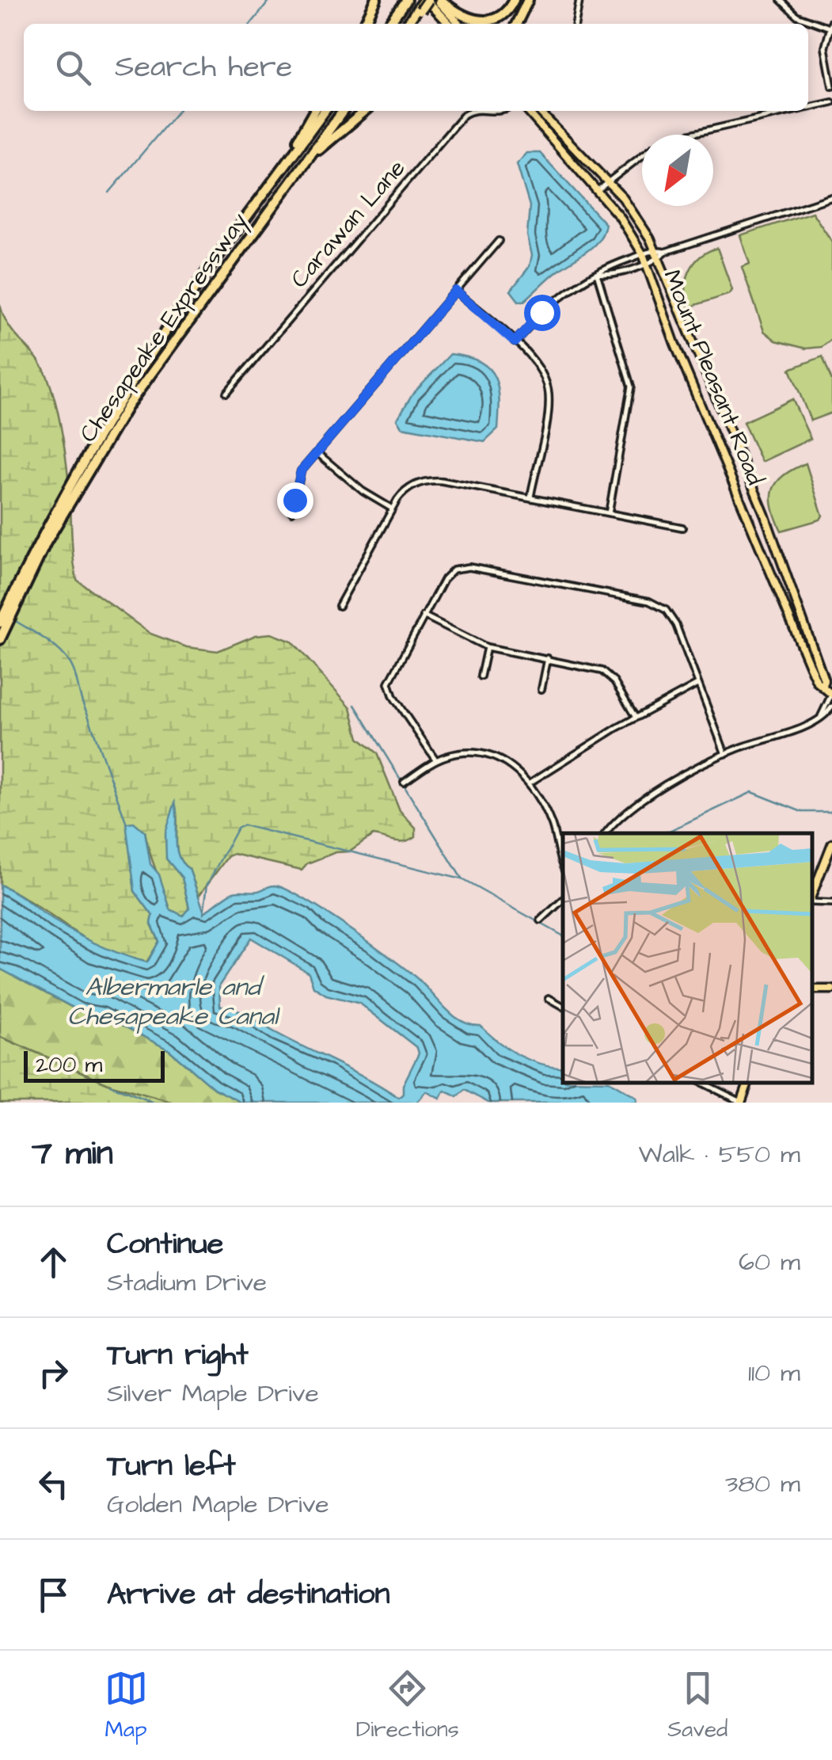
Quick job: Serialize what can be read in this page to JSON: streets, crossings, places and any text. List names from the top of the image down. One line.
{"streets":{"highway":["Chesapeake Expressway"],"main road":["Mount Pleasant Road"],"street":["Carawan Lane"]},"water":["Albermarle and Chesapeake Canal"],"scale_bar":"200 m","north":"bottom left","page":{"search":"Search here","scale":"200 m","heading":["7 min","Walk · 550 m"],"list":[["Continue","Stadium Drive","60 m"],["Turn right","Silver Maple Drive","110 m"],["Turn left","Golden Maple Drive","380 m"],"Arrive at destination"],"nav":["Map","Directions","Saved"]}}
